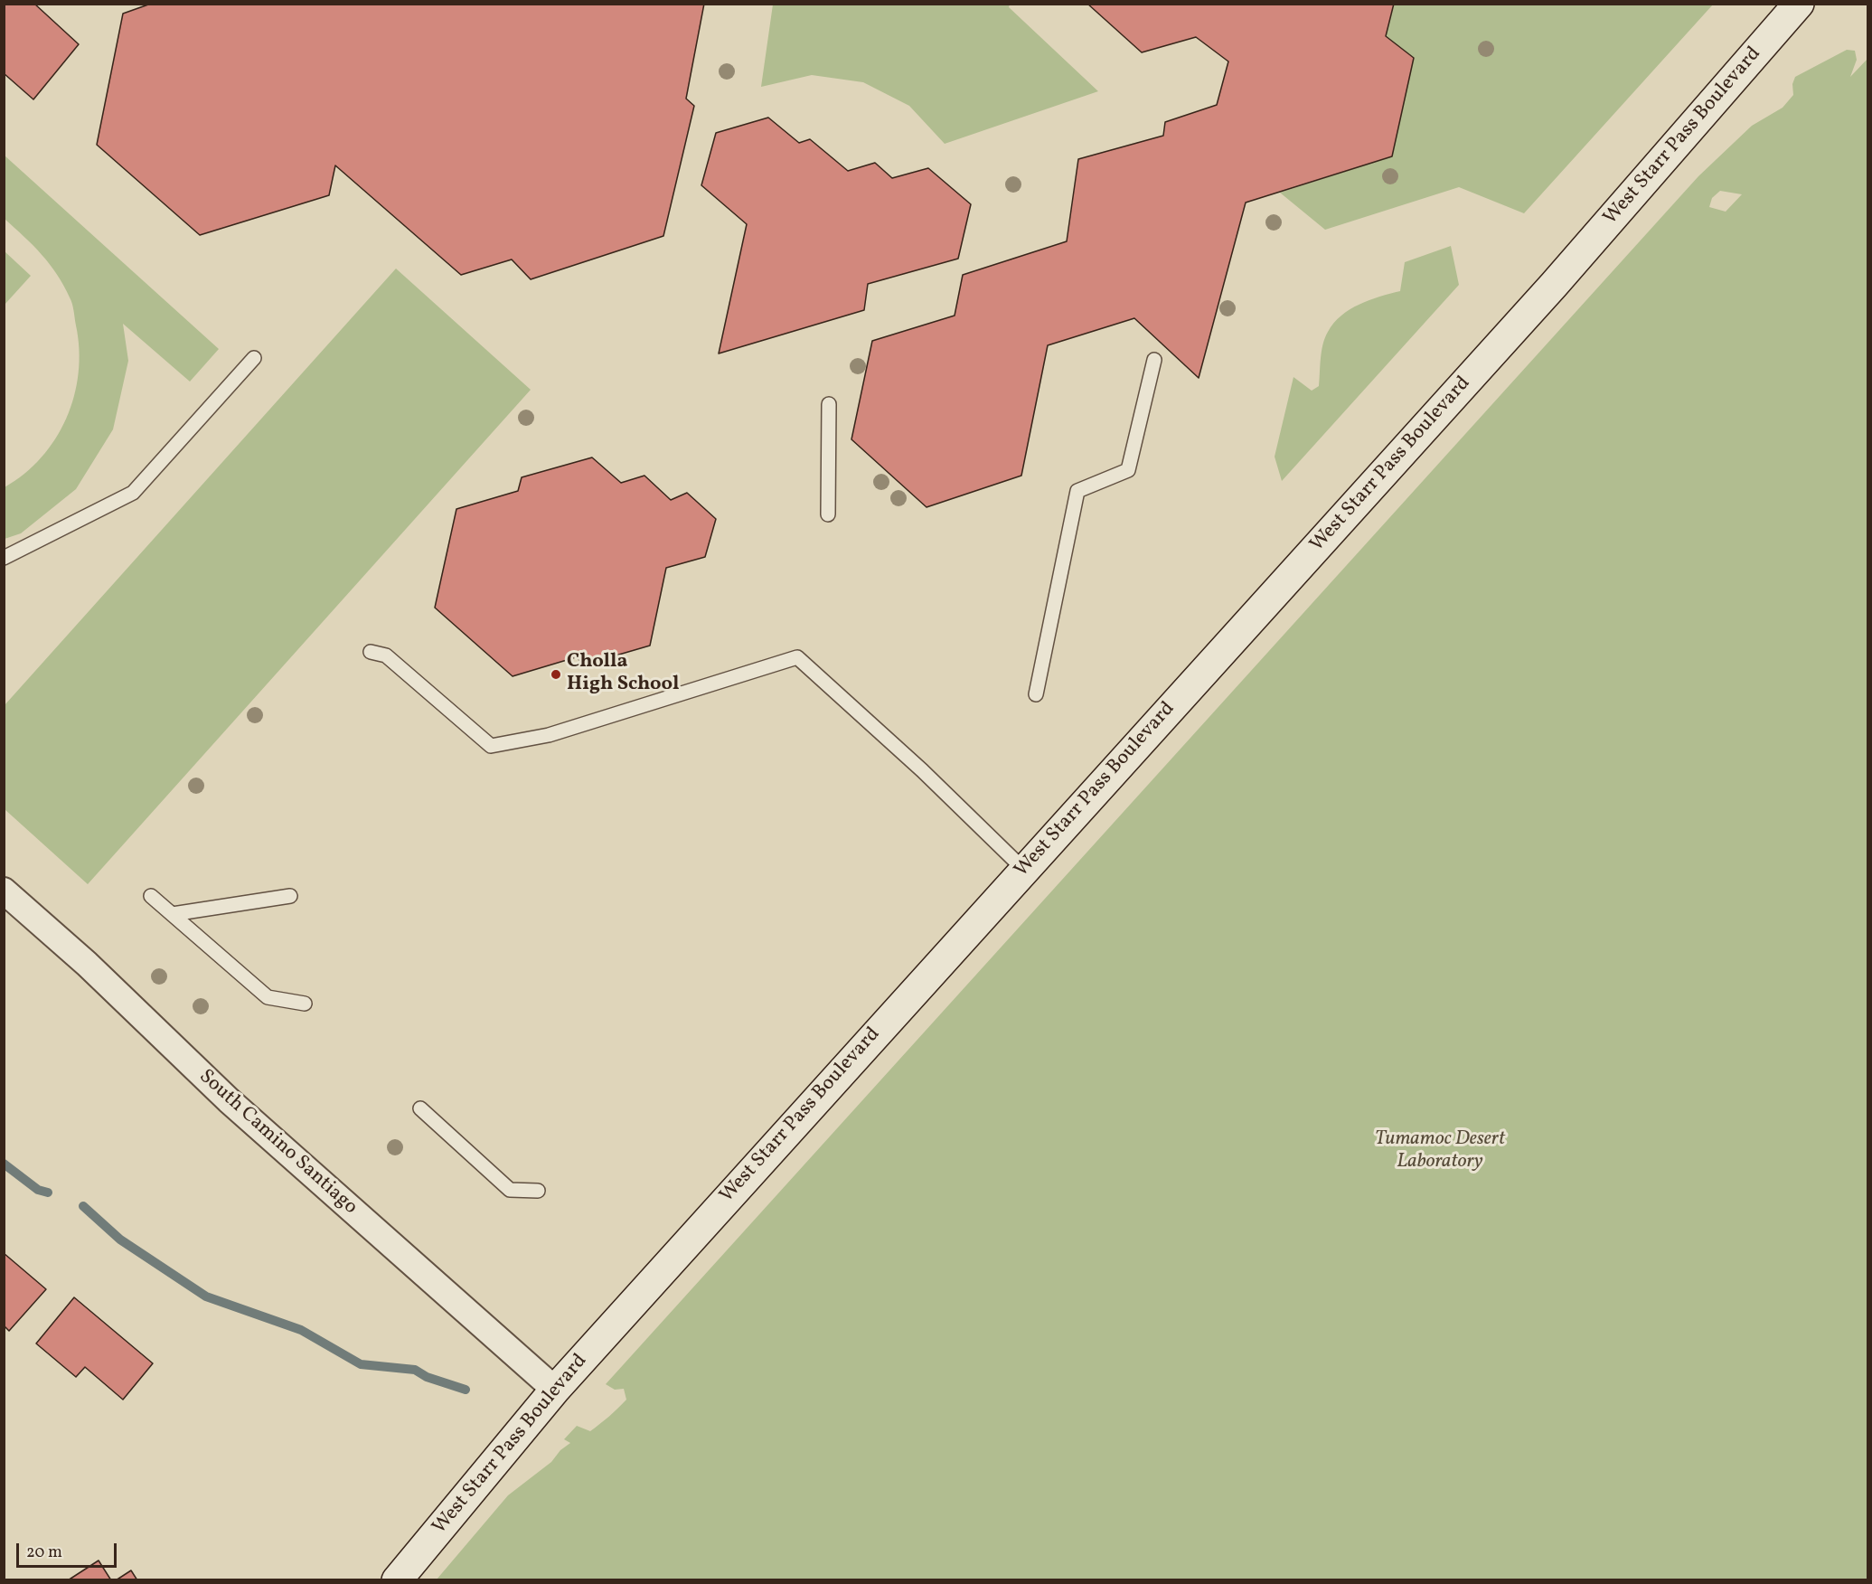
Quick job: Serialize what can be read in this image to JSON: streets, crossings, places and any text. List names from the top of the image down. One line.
{"streets":{"main road":["West Starr Pass Boulevard"],"street":["South Camino Santiago"]},"crossings":[["West Starr Pass Boulevard","South Camino Santiago"]],"parks":["Tumamoc Desert Laboratory"],"places":["Cholla High School"],"scale_bar":"20 m"}
